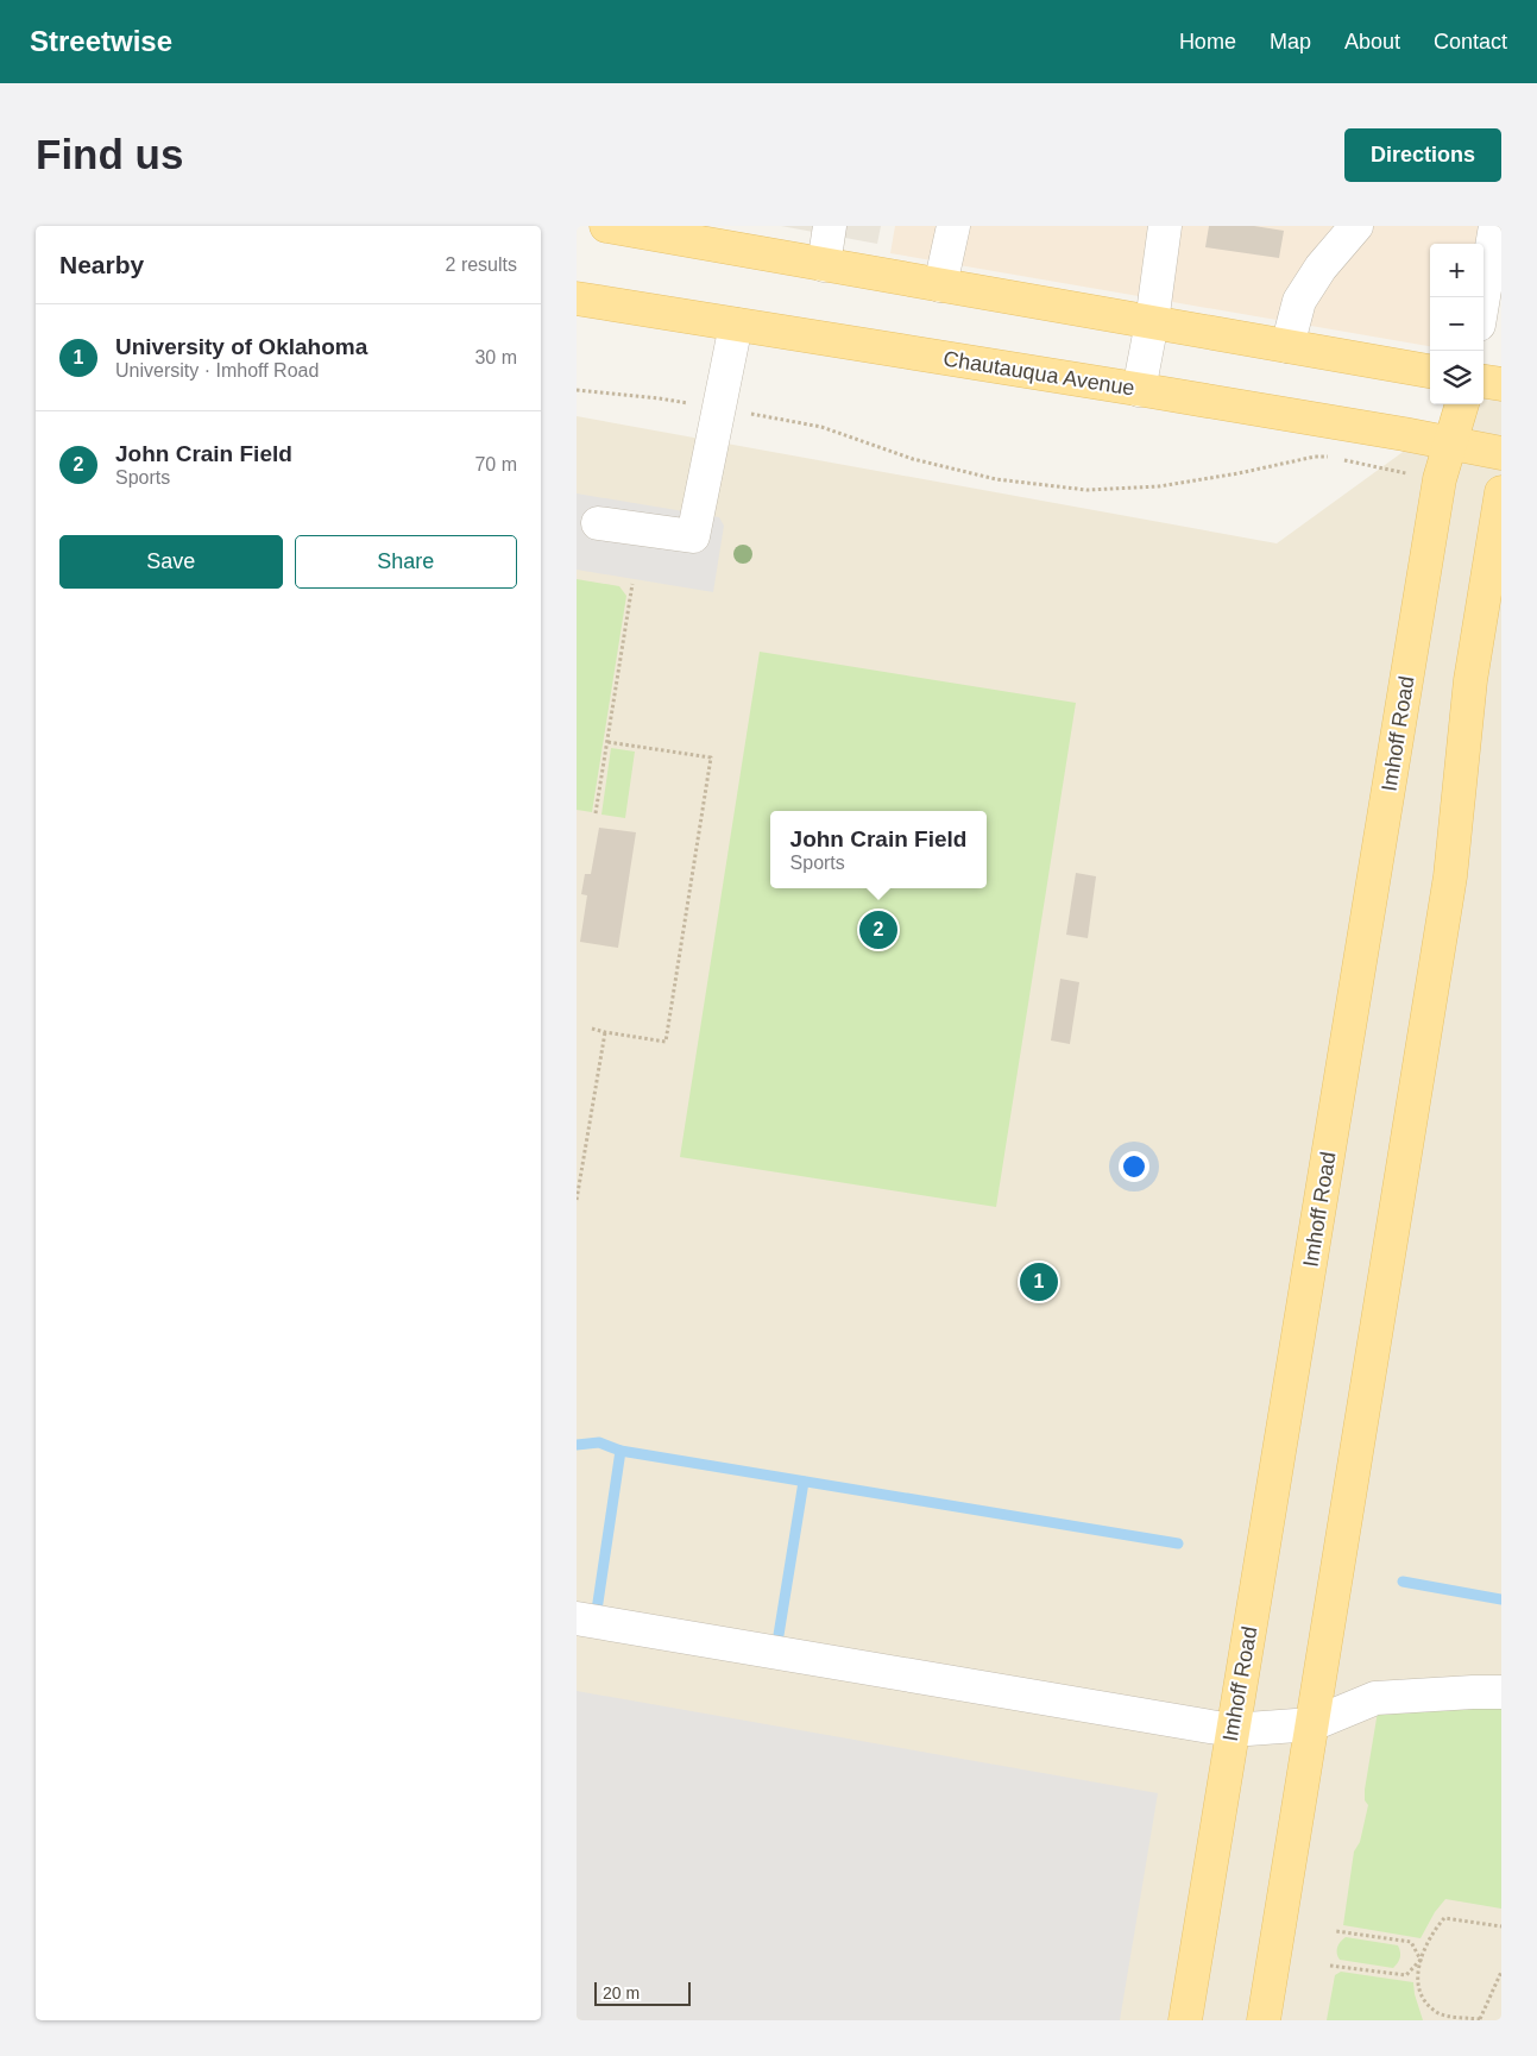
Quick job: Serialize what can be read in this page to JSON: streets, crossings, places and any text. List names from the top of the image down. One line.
{"streets":{"main road":["Chautauqua Avenue","Imhoff Road"]},"crossings":[["Chautauqua Avenue","Imhoff Road"]],"scale_bar":"20 m","page":{"header":"Streetwise","nav":["Home","Map","About","Contact"],"buttons":["Directions",["Save","Share"]],"title":"Find us","heading":["Nearby","2 results"],"map_buttons":["+","−"],"list":[{"mark":"1","name":"University of Oklahoma","note":"University · Imhoff Road","value":"30 m"},{"mark":"2","name":"John Crain Field","note":"Sports","value":"70 m"}],"popup":["John Crain Field","Sports"],"pins":["2","1"],"scale":"20 m"}}
